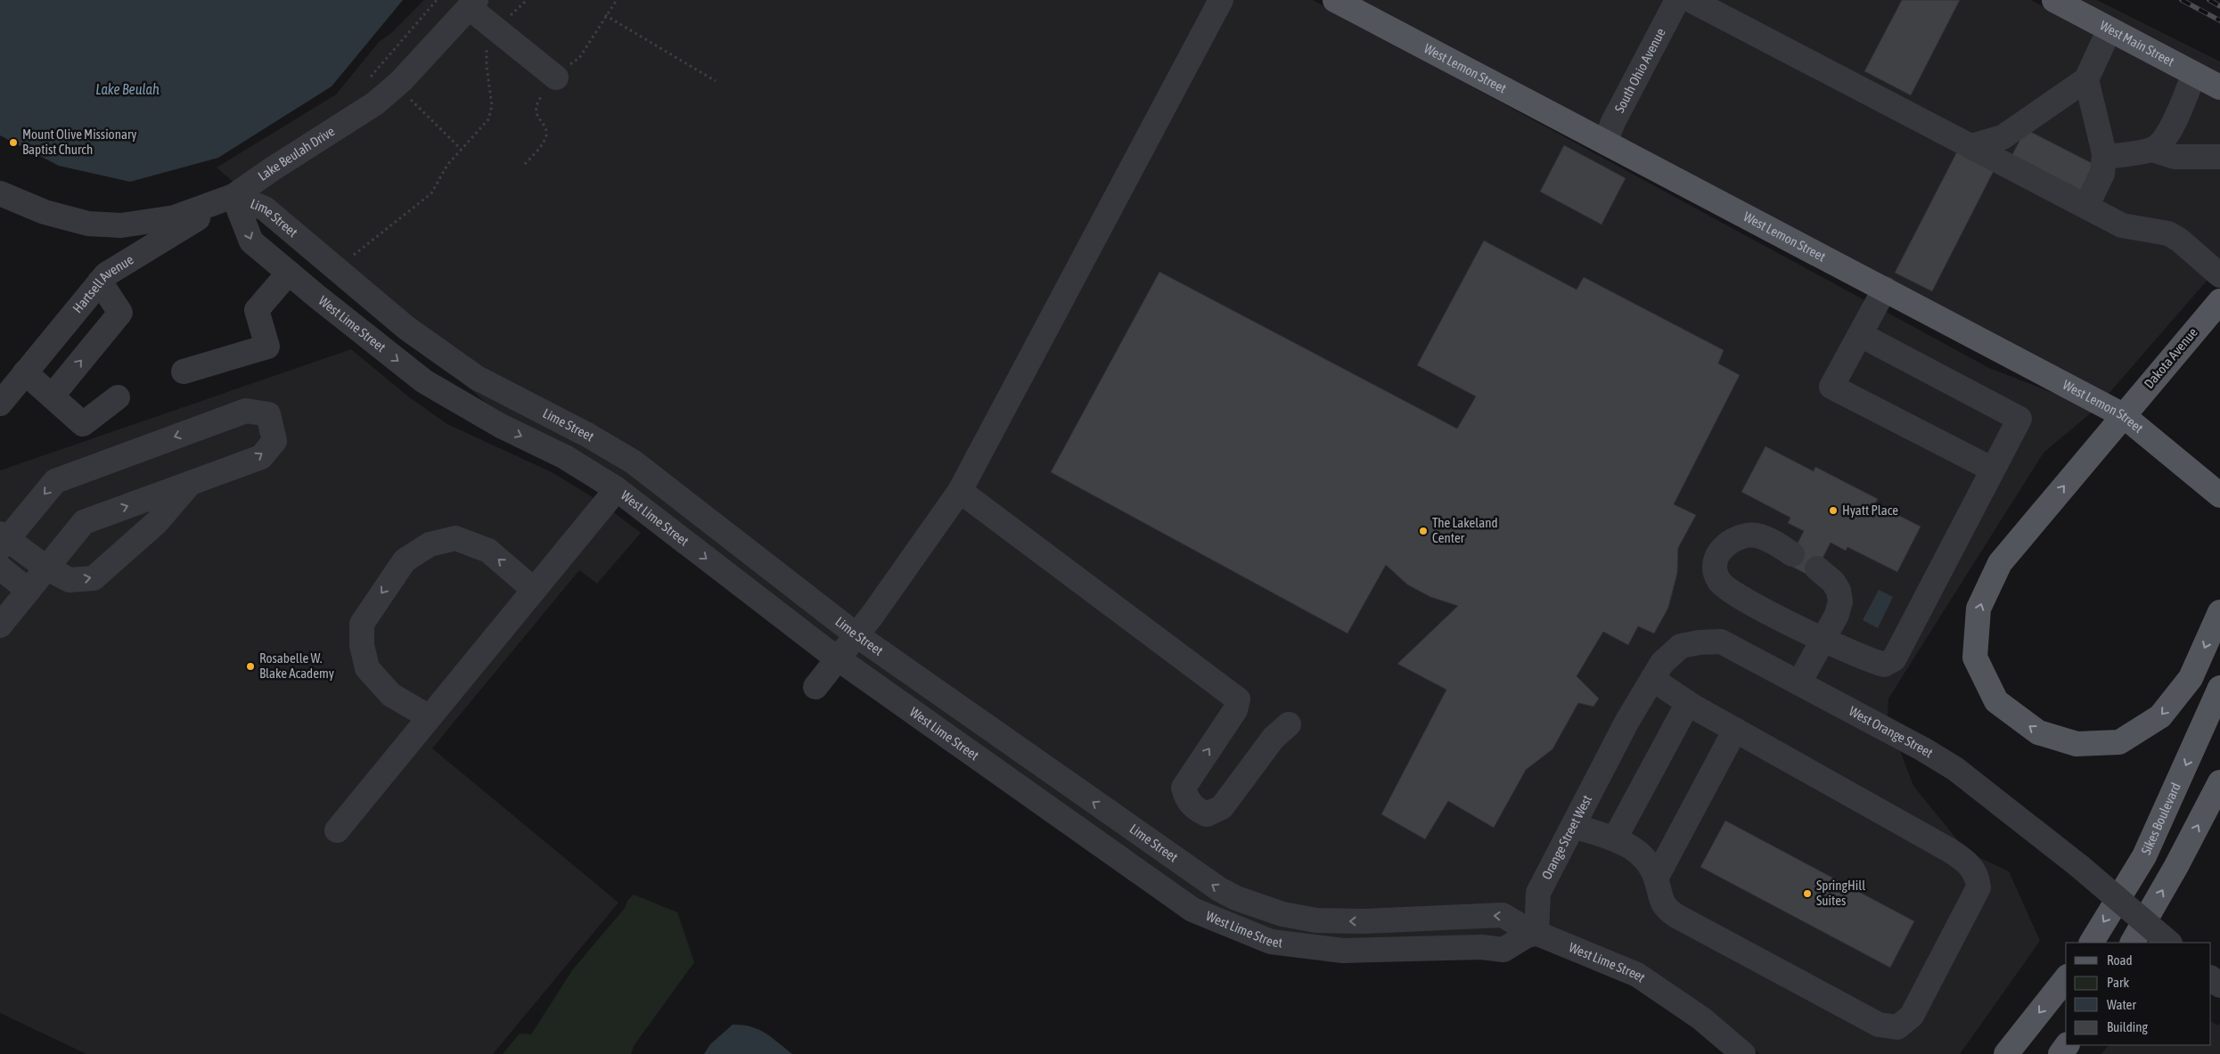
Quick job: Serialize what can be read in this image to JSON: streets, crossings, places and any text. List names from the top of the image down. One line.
{"streets":{"main road":["West Main Street","West Lemon Street","Dakota Avenue","Sikes Boulevard"],"street":["South Ohio Avenue","Lake Beulah Drive","Lime Street","Hartsell Avenue","West Lime Street","West Orange Street","Orange Street West"]},"crossings":[["West Lemon Street","South Ohio Avenue"],["West Lemon Street","Dakota Avenue"],["Lake Beulah Drive","Lime Street"],["Lake Beulah Drive","Hartsell Avenue"],["Lake Beulah Drive","West Lime Street"],["Lime Street","Hartsell Avenue"],["Lime Street","West Lime Street"],["Lime Street","Orange Street West"],["Hartsell Avenue","West Lime Street"],["West Lime Street","Orange Street West"],["West Orange Street","Orange Street West"]],"one_way":["Lime Street","West Lime Street"],"water":["Lake Beulah"],"places":["Mount Olive Missionary Baptist Church","Hyatt Place","The Lakeland Center","Rosabelle W. Blake Academy","SpringHill Suites"],"legend":["Road","Park","Water","Building"]}
